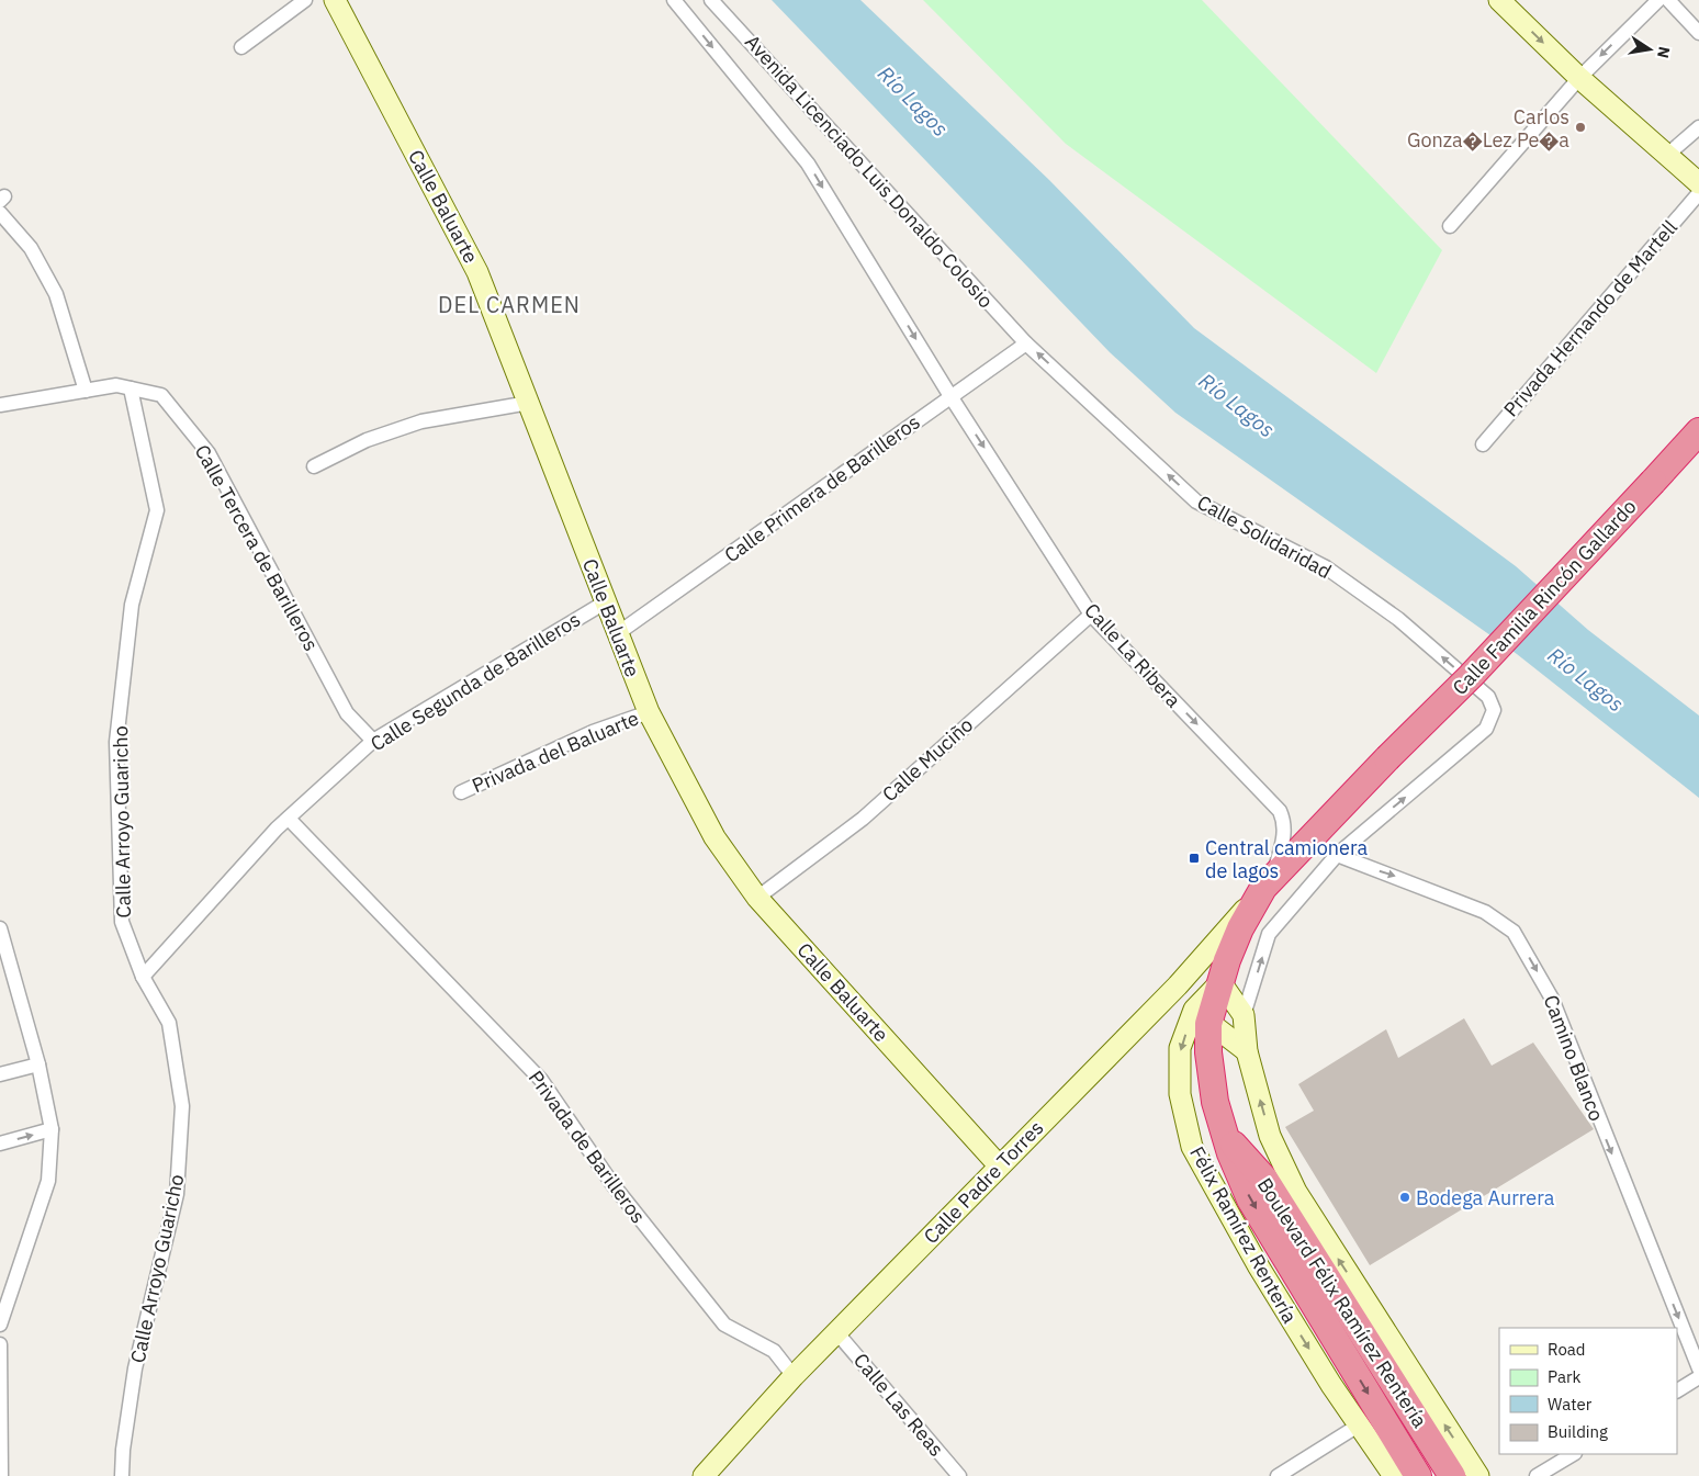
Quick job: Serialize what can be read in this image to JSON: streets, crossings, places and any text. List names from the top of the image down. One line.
{"streets":{"highway":["Calle Familia Rincón Gallardo","Boulevard Félix Ramírez Rentería"],"street":["Avenida Licenciado Luis Donaldo Colosio","Calle Baluarte","Privada Hernando de Martell","Calle Primera de Barilleros","Calle Solidaridad","Calle Tercera de Barilleros","Calle La Ribera","Calle Segunda de Barilleros","Privada del Baluarte","Calle Muciño","Calle Arroyo Guaricho","Camino Blanco","Privada de Barilleros","Calle Padre Torres","Félix Ramírez Rentería","Calle Las Reas"]},"crossings":[["Avenida Licenciado Luis Donaldo Colosio","Calle Primera de Barilleros"],["Avenida Licenciado Luis Donaldo Colosio","Calle Solidaridad"],["Avenida Licenciado Luis Donaldo Colosio","Calle La Ribera"],["Calle Baluarte","Calle Primera de Barilleros"],["Calle Baluarte","Calle Segunda de Barilleros"],["Calle Baluarte","Privada del Baluarte"],["Calle Baluarte","Calle Muciño"],["Calle Baluarte","Calle Padre Torres"],["Calle Primera de Barilleros","Calle Solidaridad"],["Calle Primera de Barilleros","Calle La Ribera"],["Calle Solidaridad","Camino Blanco"],["Calle Tercera de Barilleros","Calle Segunda de Barilleros"],["Calle Tercera de Barilleros","Calle Arroyo Guaricho"],["Calle Familia Rincón Gallardo","Calle La Ribera"],["Calle Familia Rincón Gallardo","Calle Padre Torres"],["Calle Familia Rincón Gallardo","Boulevard Félix Ramírez Rentería"],["Calle La Ribera","Calle Muciño"],["Calle La Ribera","Calle Padre Torres"],["Calle La Ribera","Boulevard Félix Ramírez Rentería"],["Calle Segunda de Barilleros","Calle Arroyo Guaricho"],["Calle Segunda de Barilleros","Privada de Barilleros"],["Privada de Barilleros","Calle Padre Torres"],["Calle Padre Torres","Boulevard Félix Ramírez Rentería"],["Calle Padre Torres","Calle Las Reas"],["Félix Ramírez Rentería","Boulevard Félix Ramírez Rentería"]],"one_way":["Calle La Ribera","Camino Blanco"],"districts":["DEL CARMEN"],"water":["Río Lagos"],"places":{"other":["Carlos Gonza�Lez Pe�a","Bodega Aurrera"],"transit":["Central camionera de lagos"]},"legend":["Road","Park","Water","Building"],"north":"right"}
